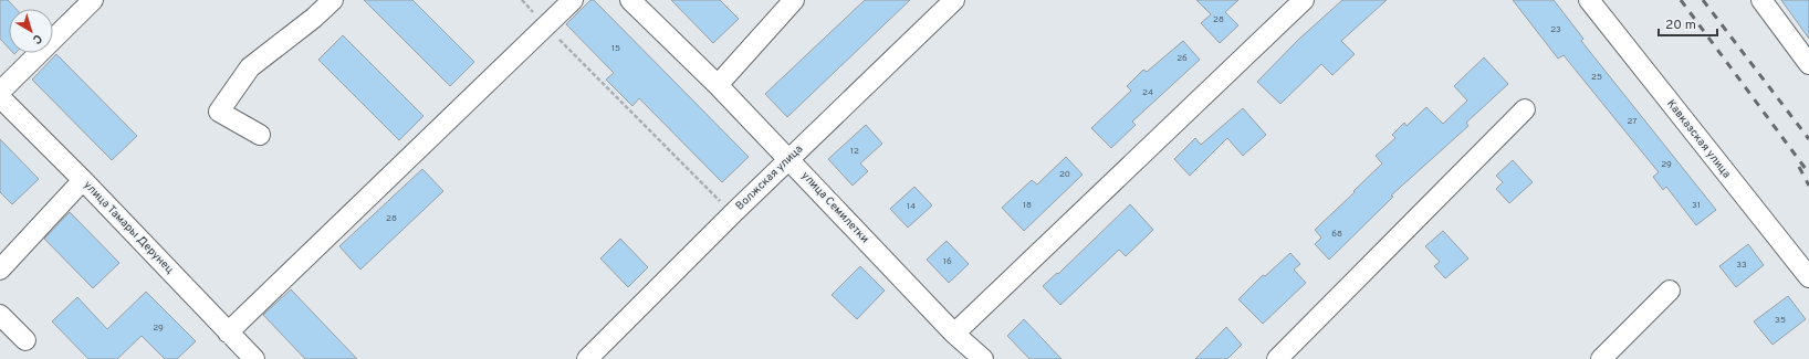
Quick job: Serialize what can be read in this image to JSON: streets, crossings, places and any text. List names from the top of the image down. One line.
{"streets":{"street":["Кавказская улица","Волжская улица","улица Семилетки","улица Тамары Дерунец"]},"crossings":[["Волжская улица","улица Семилетки"]],"house_numbers":["28","23","15","26","25","24","27","12","29","20","18","31","14","28","68","16","33","35","29"],"scale_bar":"20 m","north":"bottom right"}
